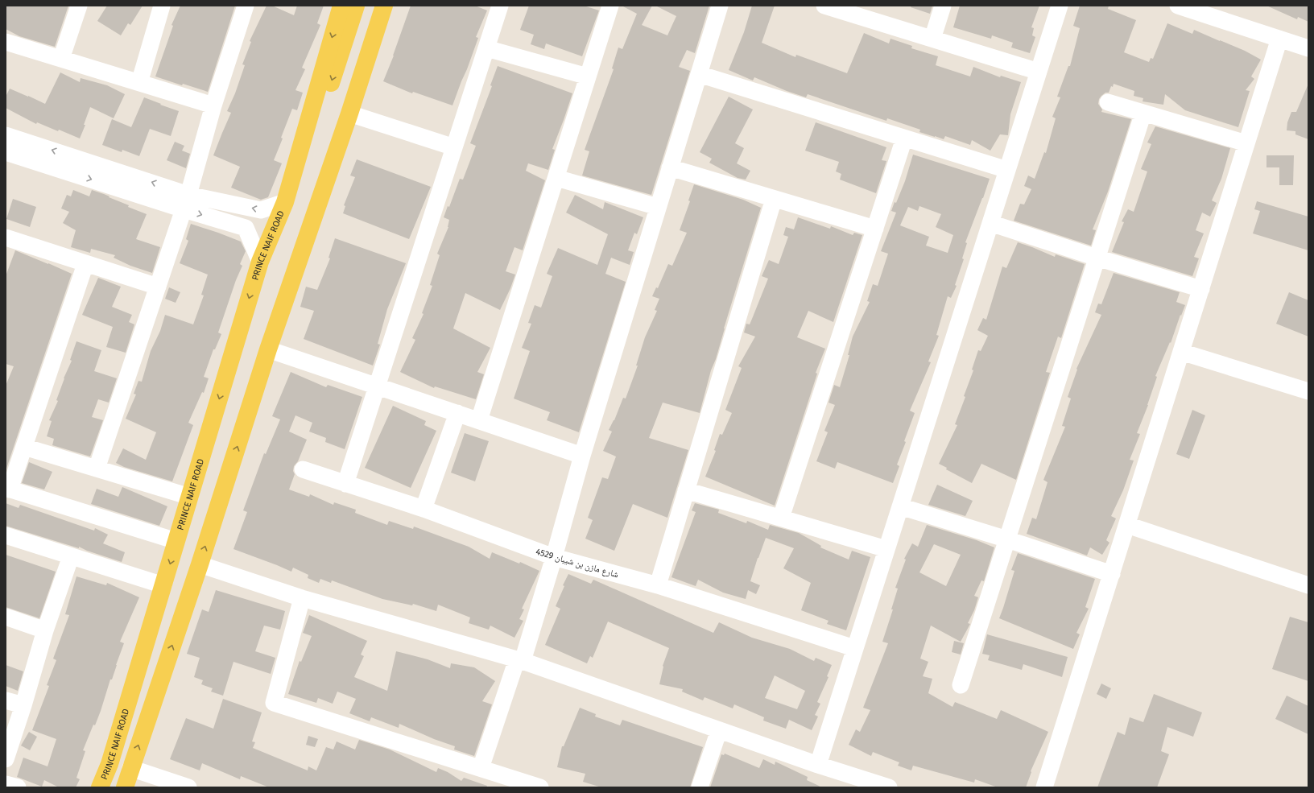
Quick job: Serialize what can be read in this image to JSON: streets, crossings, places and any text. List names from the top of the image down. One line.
{"streets":{"main road":["PRINCE NAIF ROAD"],"street":["شارع مازن بن شيبان 4529"]}}
